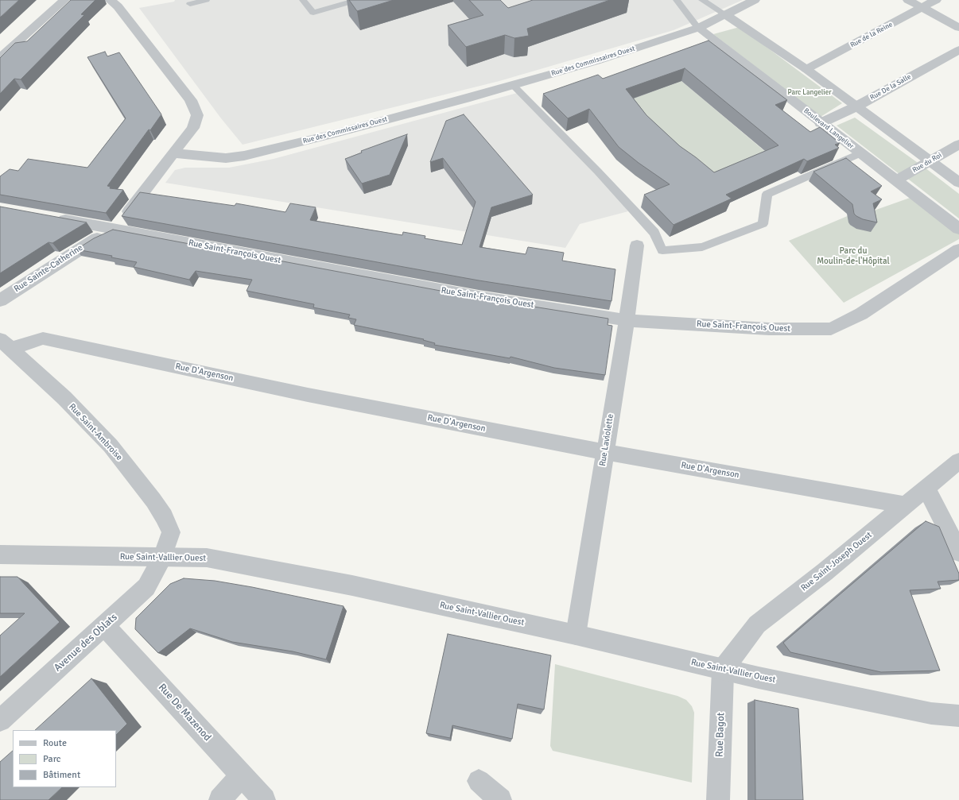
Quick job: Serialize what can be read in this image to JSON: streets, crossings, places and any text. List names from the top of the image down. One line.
{"streets":{"street":["Rue de la Reine","Rue des Commissaires Ouest","Rue De la Salle","Boulevard Langelier","Rue du Roi","Rue Saint-François Ouest","Rue Sainte-Catherine","Rue D'Argenson","Rue Saint-Ambroise","Rue Laviolette","Rue Saint-Vallier Ouest","Rue Saint-Joseph Ouest","Avenue des Oblats","Rue De Mazenod","Rue Bagot"]},"crossings":[["Rue des Commissaires Ouest","Boulevard Langelier"],["Rue des Commissaires Ouest","Rue Sainte-Catherine"],["Rue De la Salle","Boulevard Langelier"],["Boulevard Langelier","Rue du Roi"],["Rue Saint-François Ouest","Rue Sainte-Catherine"],["Rue Saint-François Ouest","Rue Laviolette"],["Rue D'Argenson","Rue Saint-Ambroise"],["Rue D'Argenson","Rue Laviolette"],["Rue D'Argenson","Rue Saint-Joseph Ouest"],["Rue Saint-Ambroise","Rue Saint-Vallier Ouest"],["Rue Saint-Ambroise","Avenue des Oblats"],["Rue Laviolette","Rue Saint-Vallier Ouest"],["Rue Saint-Vallier Ouest","Rue Saint-Joseph Ouest"],["Rue Saint-Vallier Ouest","Avenue des Oblats"],["Rue Saint-Vallier Ouest","Rue Bagot"],["Rue Saint-Joseph Ouest","Rue Bagot"],["Avenue des Oblats","Rue De Mazenod"]],"parks":["Parc Langelier","Parc du Moulin-de-l'Hôpital"],"legend":["Route","Parc","Bâtiment"]}
